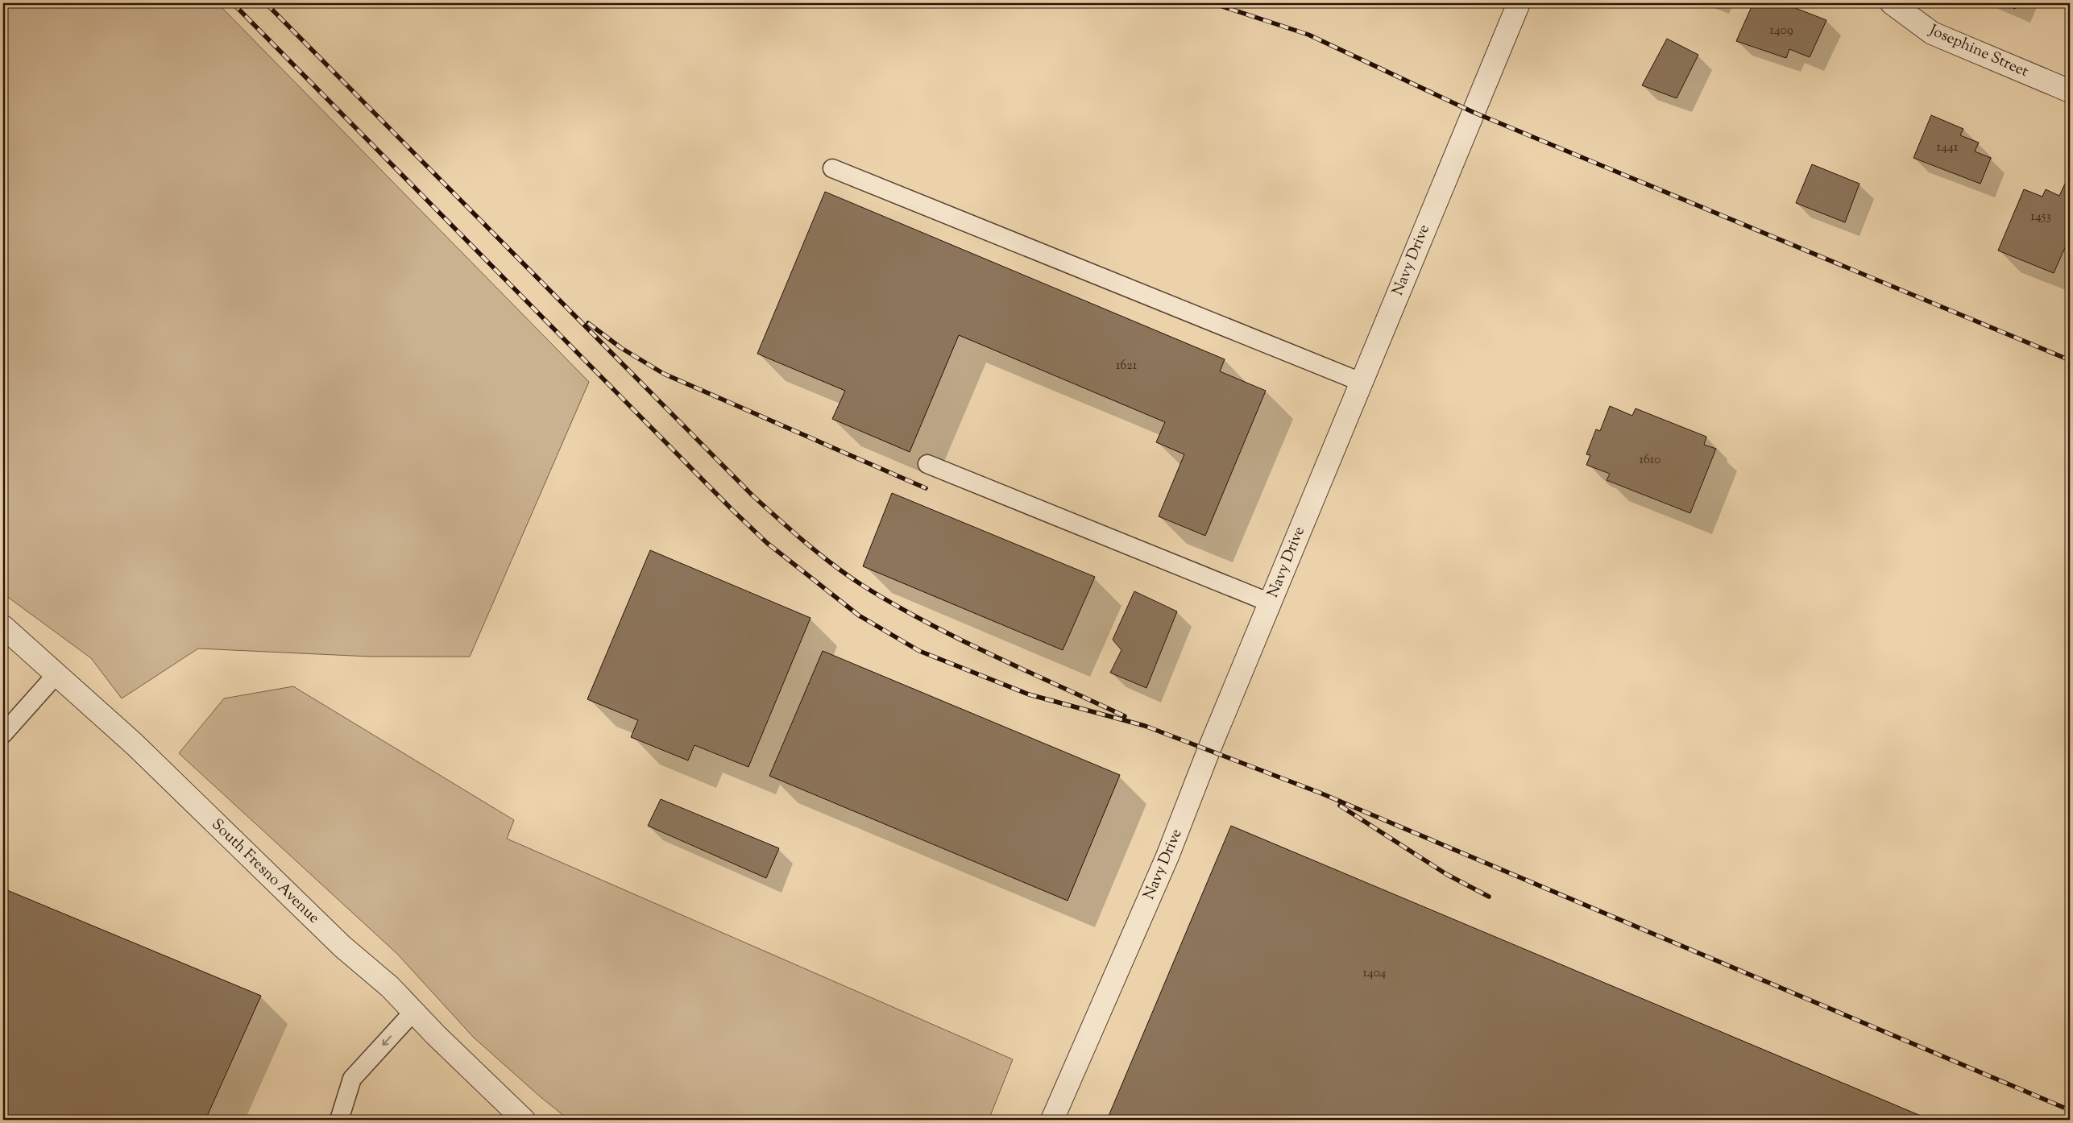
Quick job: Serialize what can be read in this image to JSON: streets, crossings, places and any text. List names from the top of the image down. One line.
{"streets":{"street":["Josephine Street","Navy Drive","South Fresno Avenue"]},"house_numbers":["1409","1441","1453","1621","1610","1404"]}
